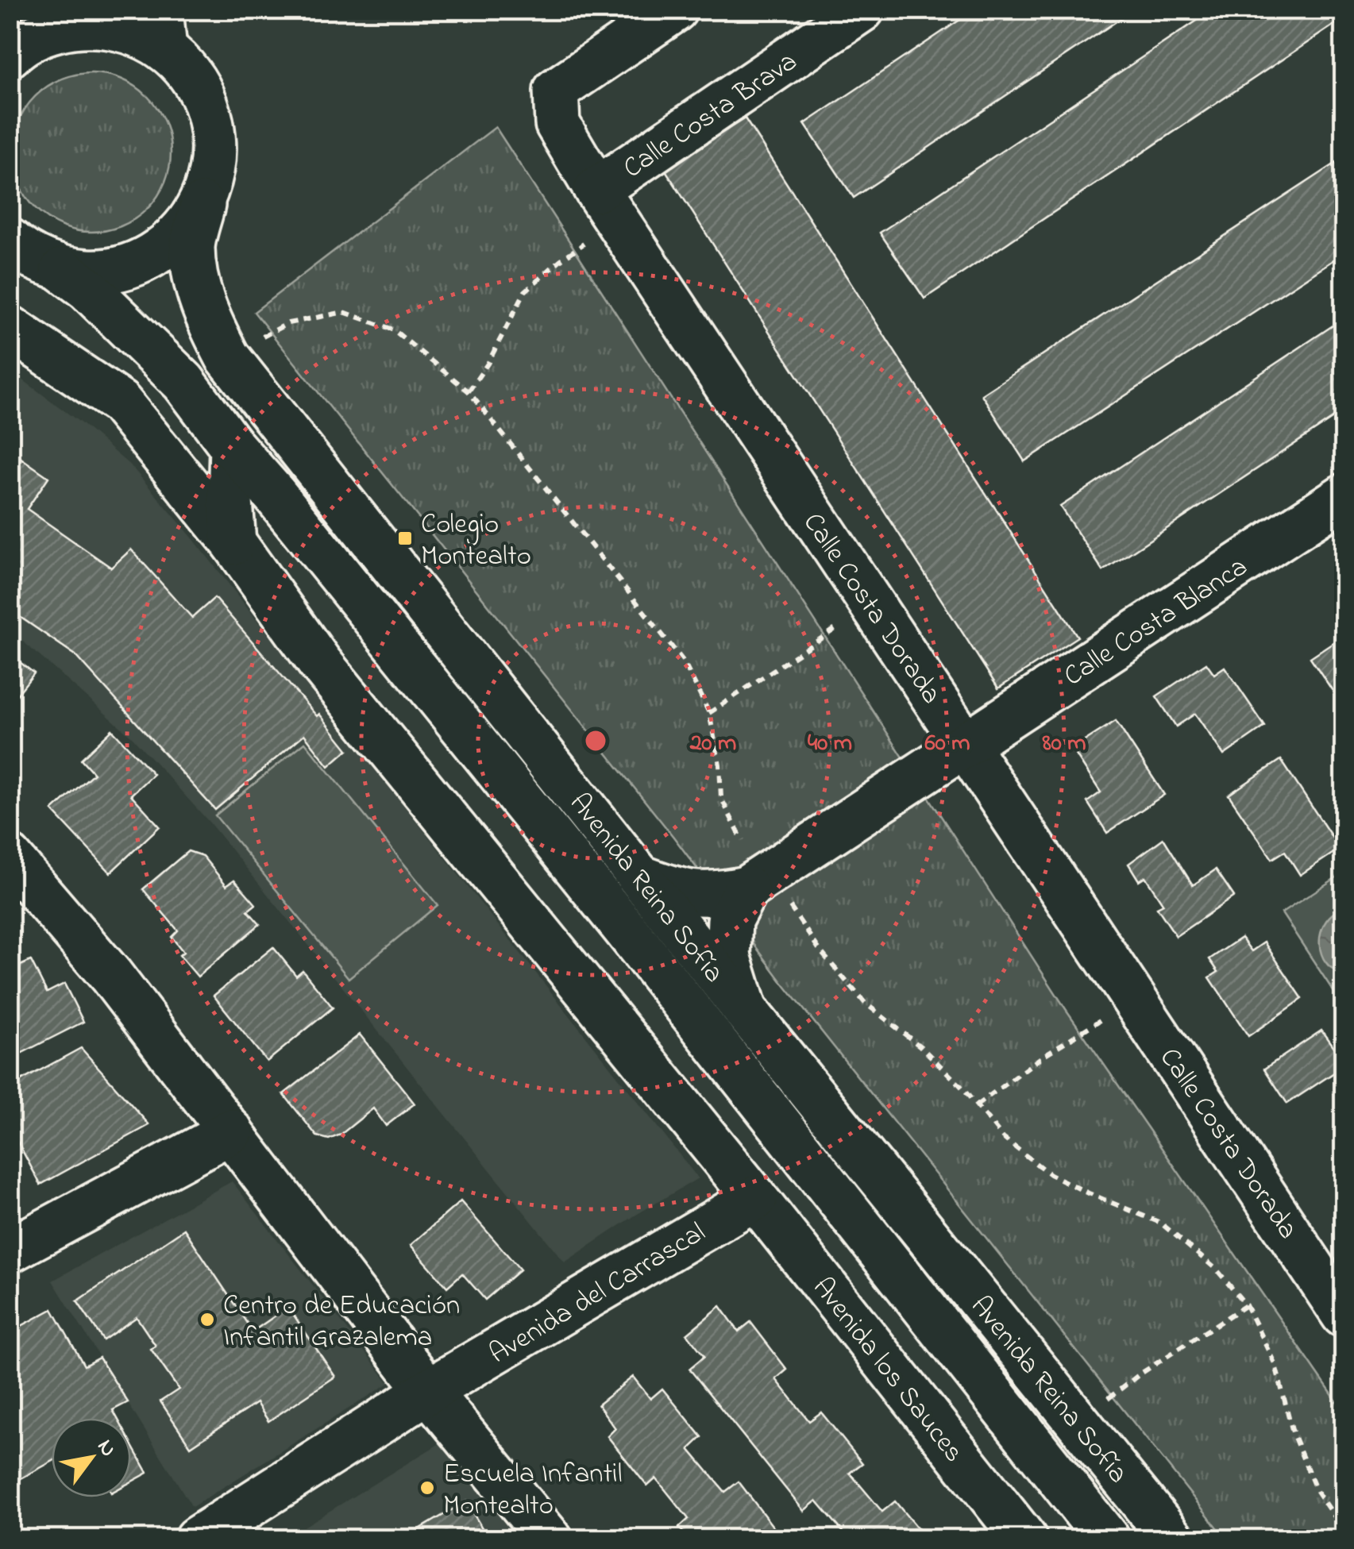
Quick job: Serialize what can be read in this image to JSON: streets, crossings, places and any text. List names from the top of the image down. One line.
{"streets":{"street":["Calle Costa Brava","Calle Costa Dorada","Calle Costa Blanca","Avenida Reina Sofía","Avenida del Carrascal","Avenida los Sauces"]},"crossings":[["Calle Costa Brava","Calle Costa Dorada"],["Calle Costa Dorada","Calle Costa Blanca"],["Avenida del Carrascal","Avenida los Sauces"]],"places":{"transit":["Colegio Montealto"],"other":["Centro de Educación Infantil Grazalema","Escuela Infantil Montealto"]},"north":"top right","rings":["20 m","40 m","60 m","80 m"]}
